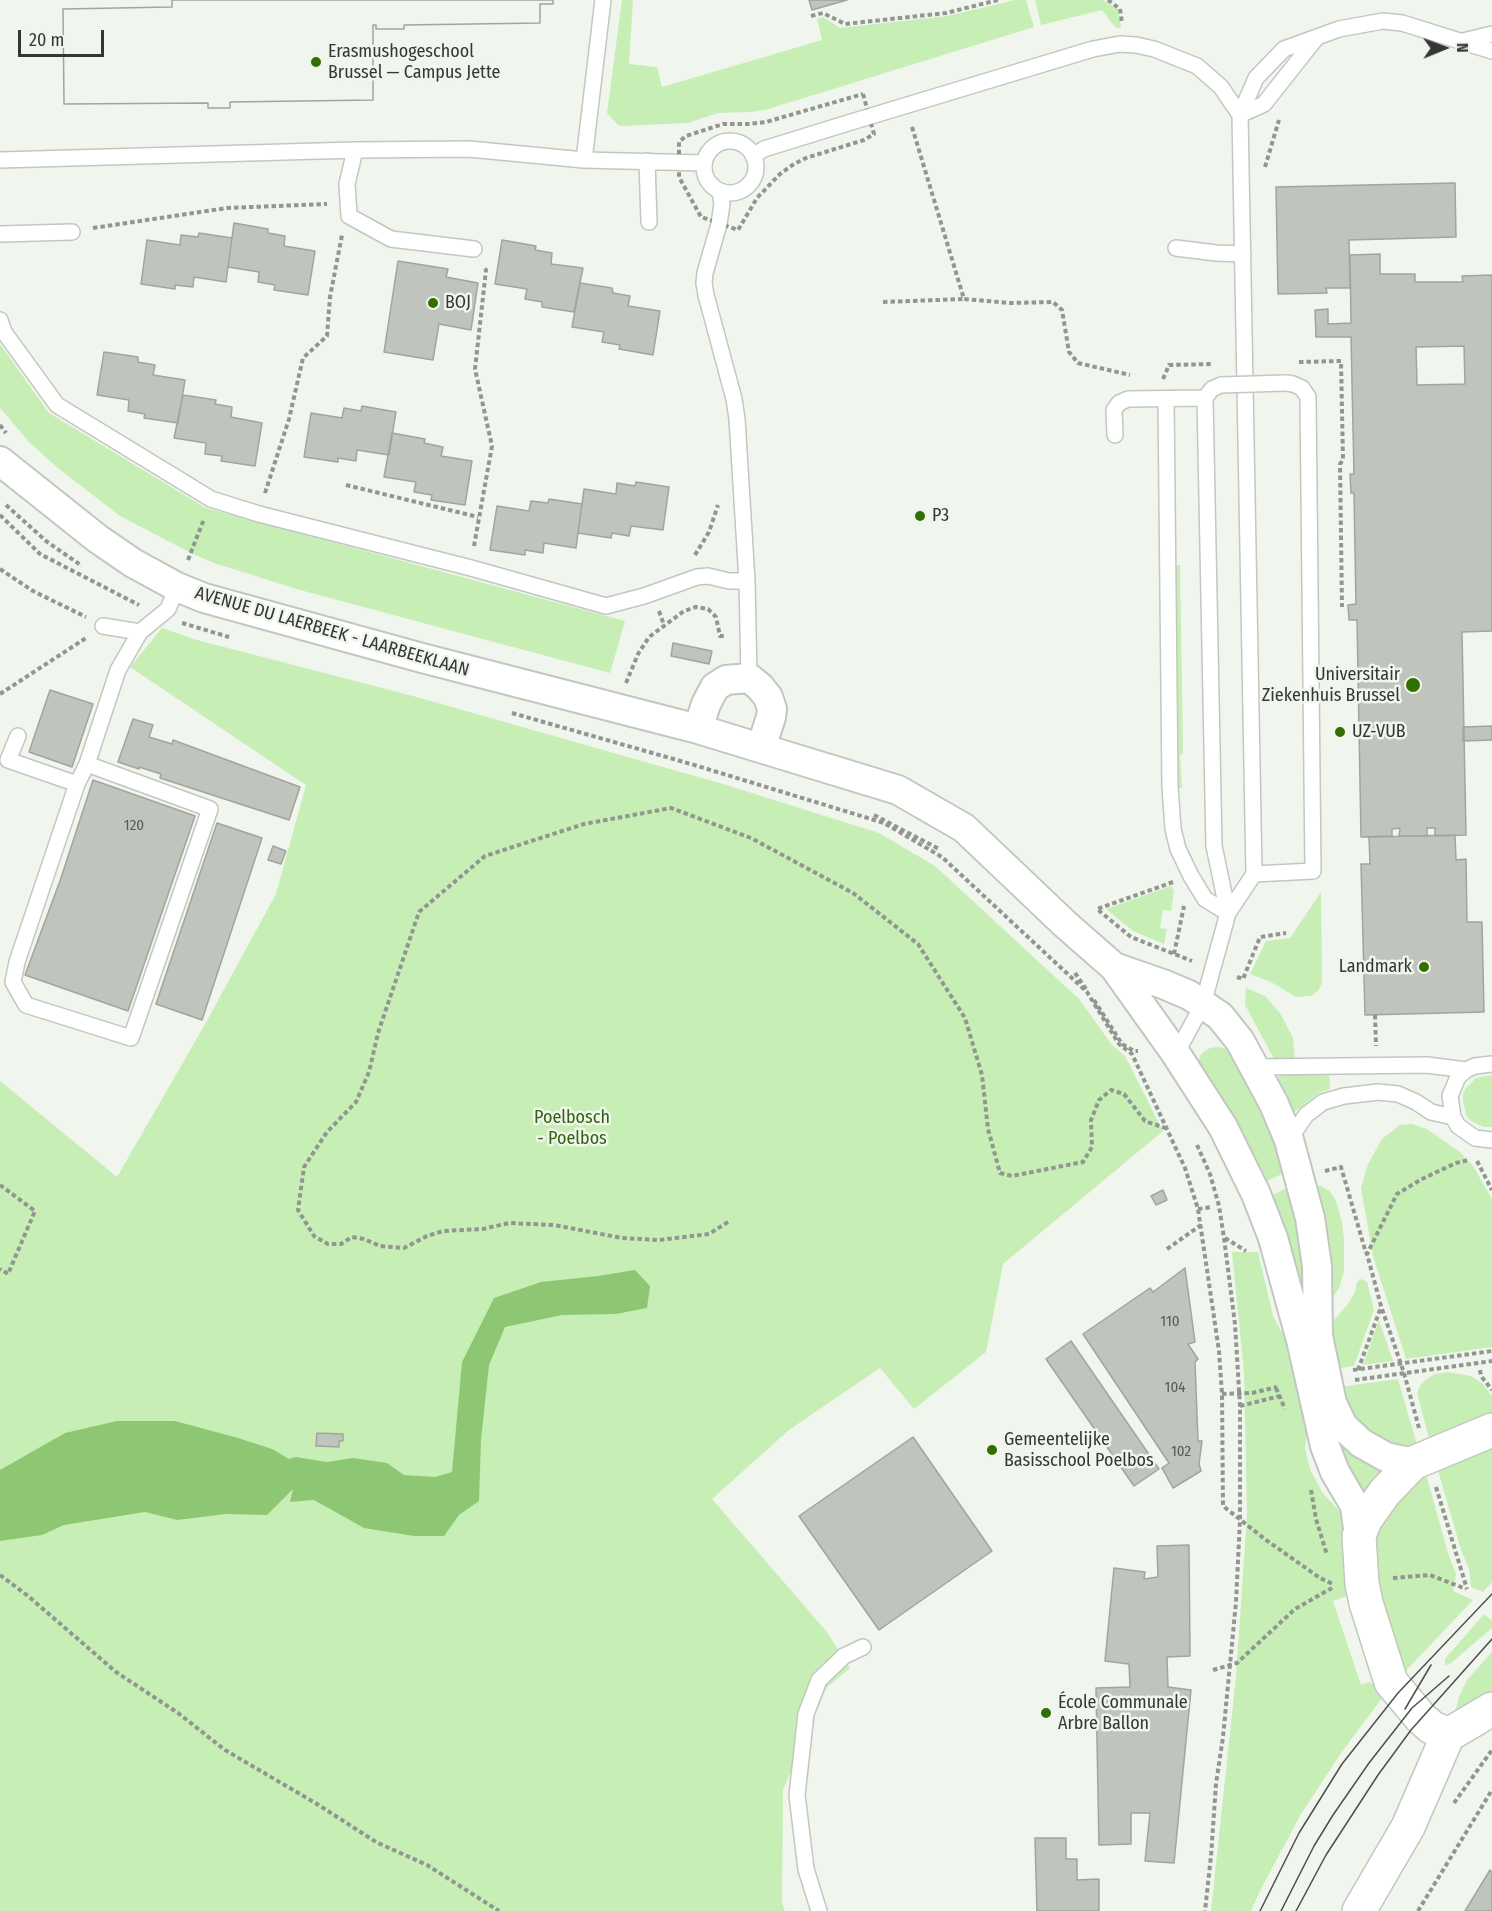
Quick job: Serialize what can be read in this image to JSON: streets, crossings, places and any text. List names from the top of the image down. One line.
{"streets":{"street":["AVENUE DU LAERBEEK - LAARBEEKLAAN"]},"parks":["Poelbosch - Poelbos"],"places":["Erasmushogeschool Brussel — Campus Jette","BOJ","P3","Universitair Ziekenhuis Brussel","UZ-VUB","Landmark","Gemeentelijke Basisschool Poelbos","École Communale Arbre Ballon"],"house_numbers":["120","110","104","102"],"scale_bar":"20 m","north":"right"}
